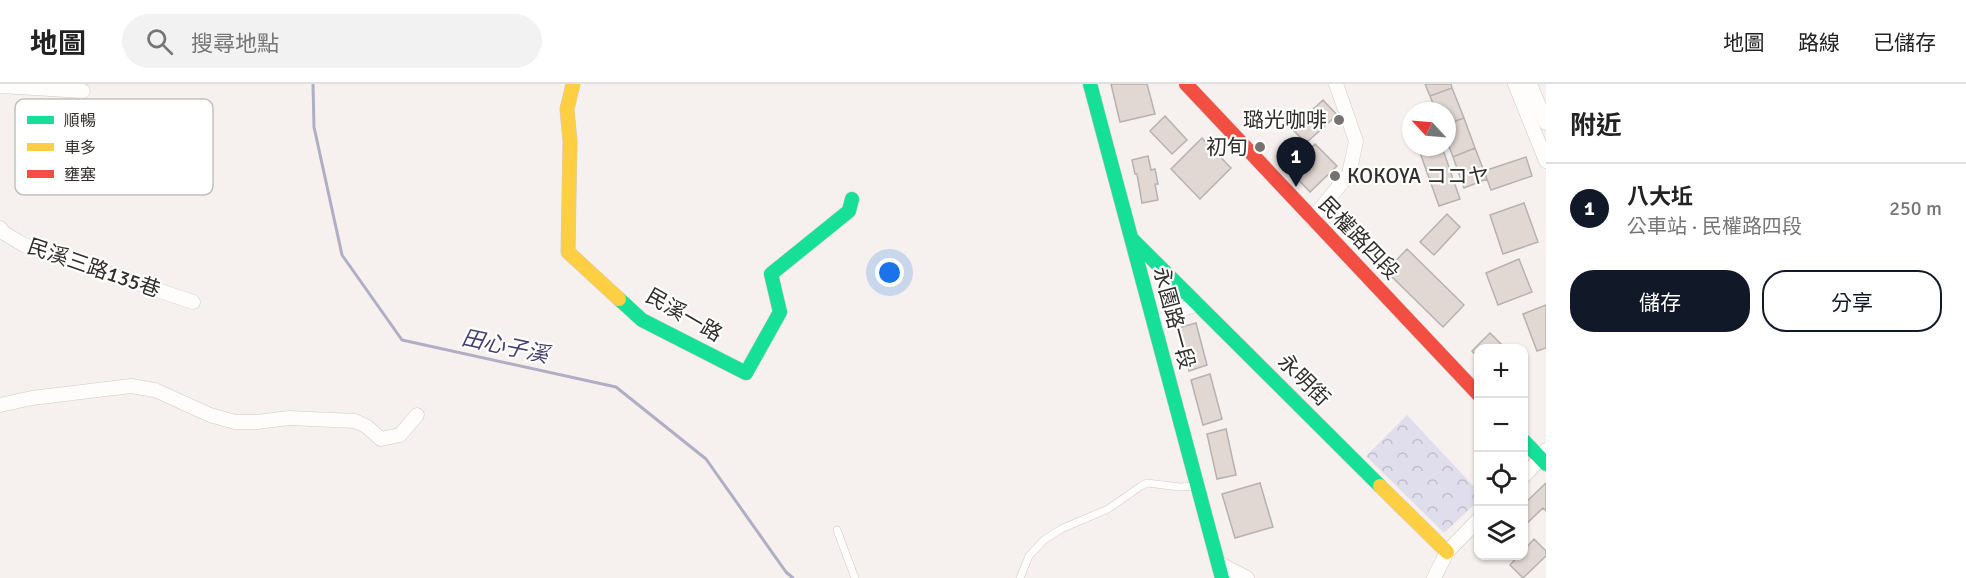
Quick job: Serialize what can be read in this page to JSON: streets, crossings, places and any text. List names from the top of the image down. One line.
{"streets":{"street":["民權路四段","民溪三路135巷","民溪一路","永園路一段","永明街"]},"crossings":[["永園路一段","永明街"]],"water":["田心子溪"],"places":["璐光咖啡","初旬","KOKOYA ココヤ"],"legend":["順暢","車多","壅塞"],"north":"top left","page":{"header":"地圖","search":"搜尋地點","nav":["地圖","路線","已儲存"],"heading":"附近","pins":"1","list":[{"mark":"1","name":"八大坵","note":"公車站 · 民權路四段","value":"250 m"}],"buttons":["儲存","分享"],"map_buttons":["+","−"]}}
